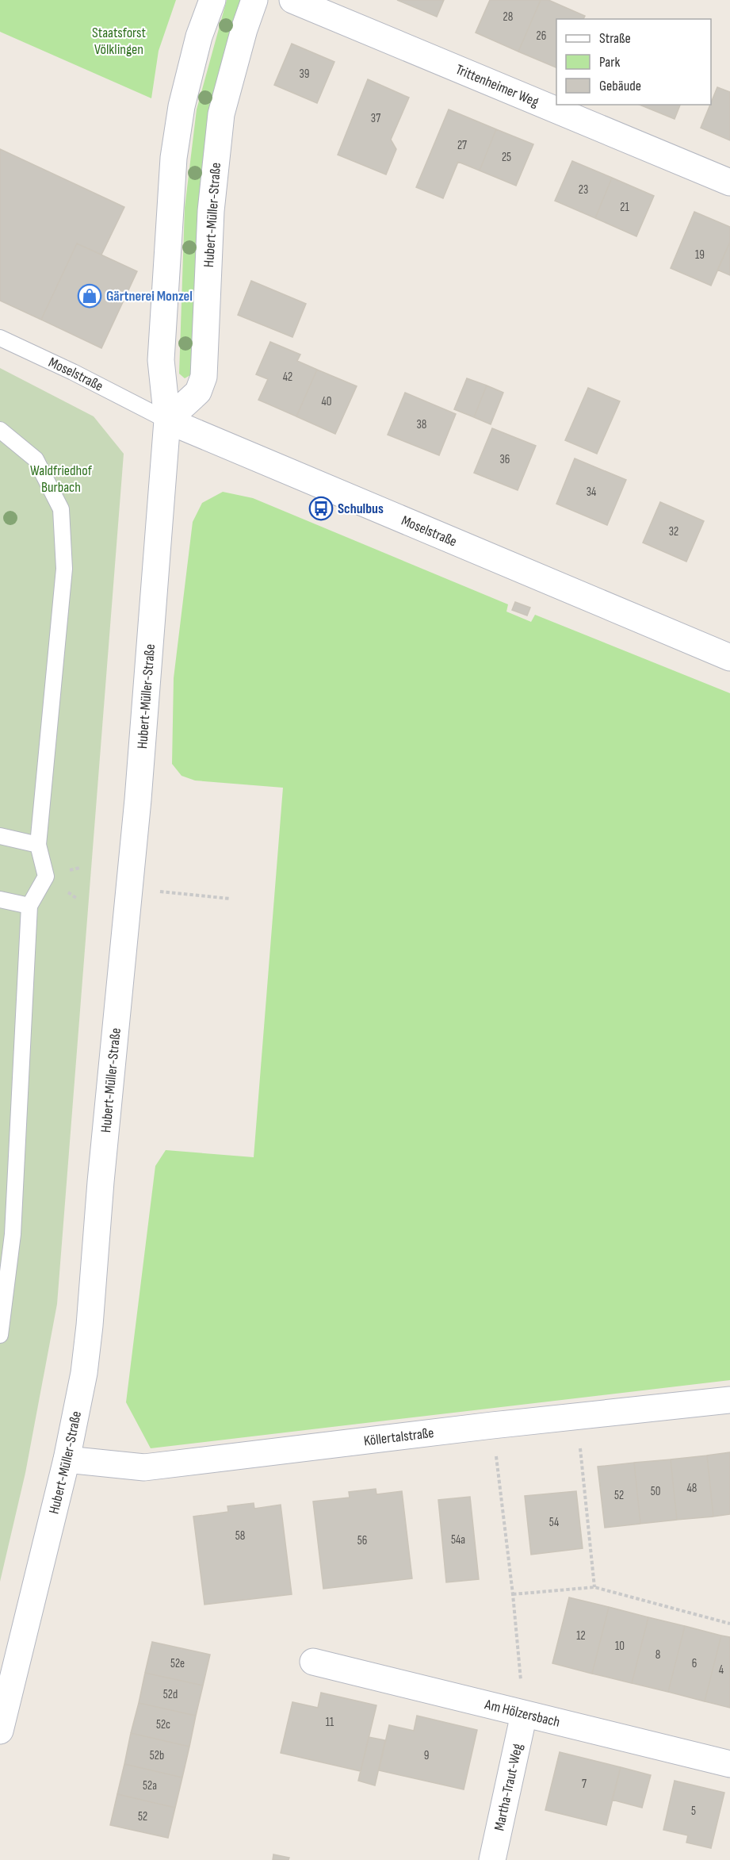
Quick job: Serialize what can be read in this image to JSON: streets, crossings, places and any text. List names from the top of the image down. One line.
{"streets":{"street":["Trittenheimer Weg","Hubert-Müller-Straße","Moselstraße","Köllertalstraße","Am Hölzersbach","Martha-Traut-Weg"]},"crossings":[["Hubert-Müller-Straße","Moselstraße"],["Hubert-Müller-Straße","Köllertalstraße"],["Am Hölzersbach","Martha-Traut-Weg"]],"parks":["Staatsforst Völklingen","Waldfriedhof Burbach"],"places":{"shop":["Gärtnerei Monzel"],"bus stop":["Schulbus"]},"house_numbers":["28","26","39","37","27","25","23","21","19","42","40","38","36","34","32","48","50","52","54","58","54a","56","12","10","8","52e","6","4","52d","11","52c","52b","9","7","52a","5","52"],"legend":["Straße","Park","Gebäude"]}
